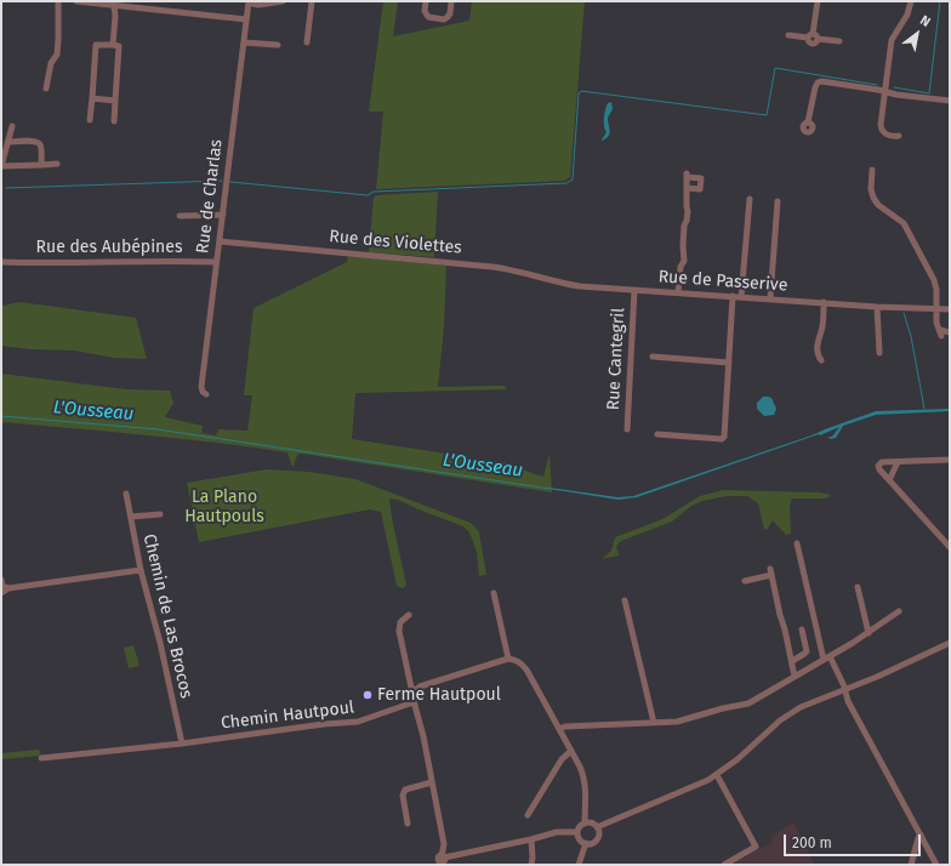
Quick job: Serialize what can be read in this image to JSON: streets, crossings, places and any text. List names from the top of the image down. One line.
{"streets":{"street":["Rue de Charlas","Rue des Violettes","Rue des Aubépines","Rue de Passerive","Rue Cantegril","Chemin de Las Brocos","Chemin Hautpoul"]},"crossings":[["Rue de Charlas","Rue des Violettes"],["Rue de Charlas","Rue des Aubépines"],["Rue des Violettes","Rue de Passerive"],["Rue de Passerive","Rue Cantegril"],["Chemin de Las Brocos","Chemin Hautpoul"]],"water":["L'Ousseau"],"parks":["La Plano Hautpouls"],"places":["Ferme Hautpoul"],"scale_bar":"200 m","north":"top right"}
